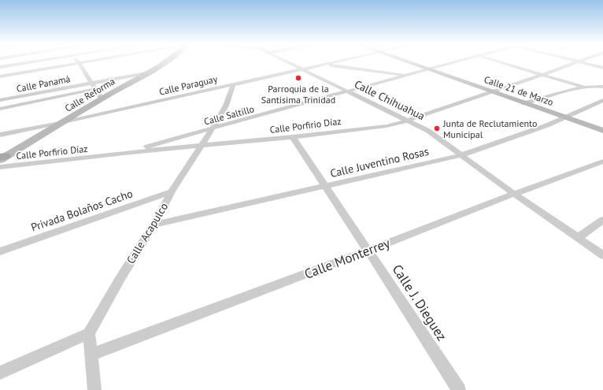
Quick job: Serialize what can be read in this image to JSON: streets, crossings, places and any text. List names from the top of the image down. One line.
{"streets":{"street":["Calle Panamá","Calle Paraguay","Calle 21 de Marzo","Calle Reforma","Calle Chihuahua","Calle Saltillo","Calle Porfirio Díaz","Calle Juventino Rosas","Privada Bolaños Cacho","Calle Acapulco","Calle Monterrey","Calle J. Dieguez"]},"crossings":[["Calle Panamá","Calle Reforma"],["Calle Paraguay","Calle Reforma"],["Calle Paraguay","Calle Chihuahua"],["Calle Paraguay","Calle Acapulco"],["Calle 21 de Marzo","Calle Saltillo"],["Calle 21 de Marzo","Calle Porfirio Díaz"],["Calle 21 de Marzo","Calle Juventino Rosas"],["Calle Chihuahua","Calle Saltillo"],["Calle Chihuahua","Calle Porfirio Díaz"],["Calle Chihuahua","Calle Juventino Rosas"],["Calle Chihuahua","Calle Monterrey"],["Calle Saltillo","Calle Porfirio Díaz"],["Calle Saltillo","Calle Acapulco"],["Calle Porfirio Díaz","Calle Acapulco"],["Calle Porfirio Díaz","Calle J. Dieguez"],["Calle Juventino Rosas","Calle Acapulco"],["Calle Juventino Rosas","Calle J. Dieguez"],["Privada Bolaños Cacho","Calle Acapulco"],["Calle Monterrey","Calle J. Dieguez"]],"places":["Parroquia de la Santisima Trinidad","Junta de Reclutamiento Municipal"]}
